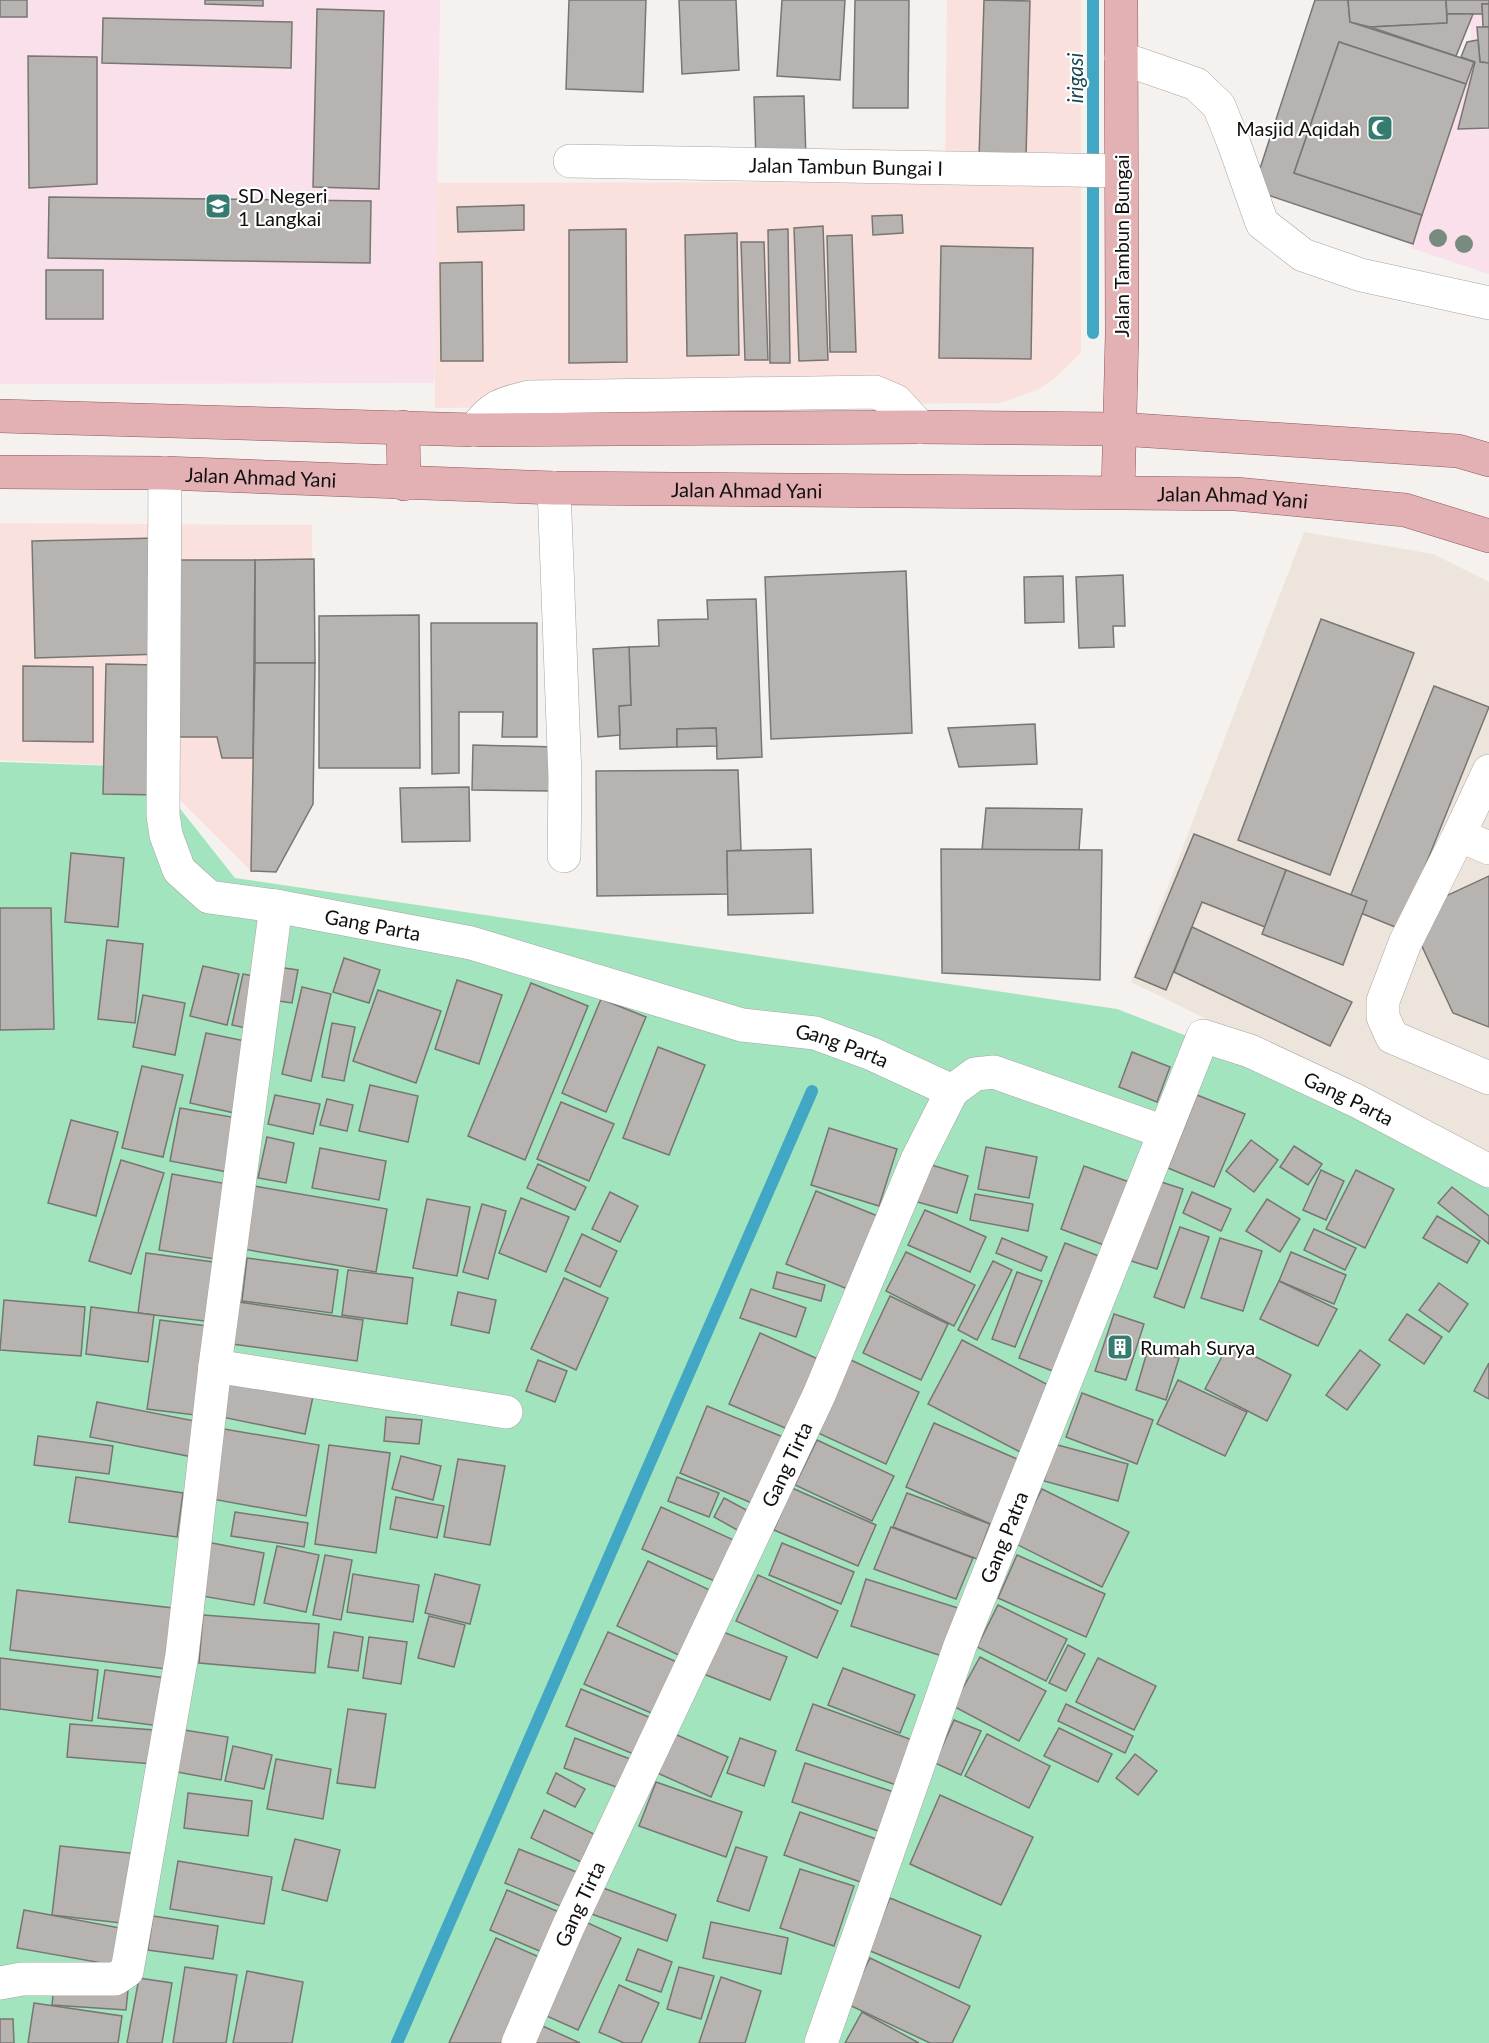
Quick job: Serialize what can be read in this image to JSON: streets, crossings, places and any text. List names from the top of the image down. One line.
{"streets":{"main road":["Jalan Tambun Bungai","Jalan Ahmad Yani"],"street":["Jalan Tambun Bungai I","Gang Parta","Gang Tirta","Gang Patra"]},"crossings":[["Jalan Tambun Bungai I","Jalan Tambun Bungai"],["Jalan Tambun Bungai","Jalan Ahmad Yani"],["Jalan Ahmad Yani","Gang Parta"],["Gang Parta","Gang Tirta"],["Gang Parta","Gang Patra"],["Gang Tirta","Gang Patra"]],"water":["irigasi"],"places":{"mosque":["Masjid Aqidah"],"school or university":["SD Negeri 1 Langkai"],"building":["Rumah Surya"]}}
